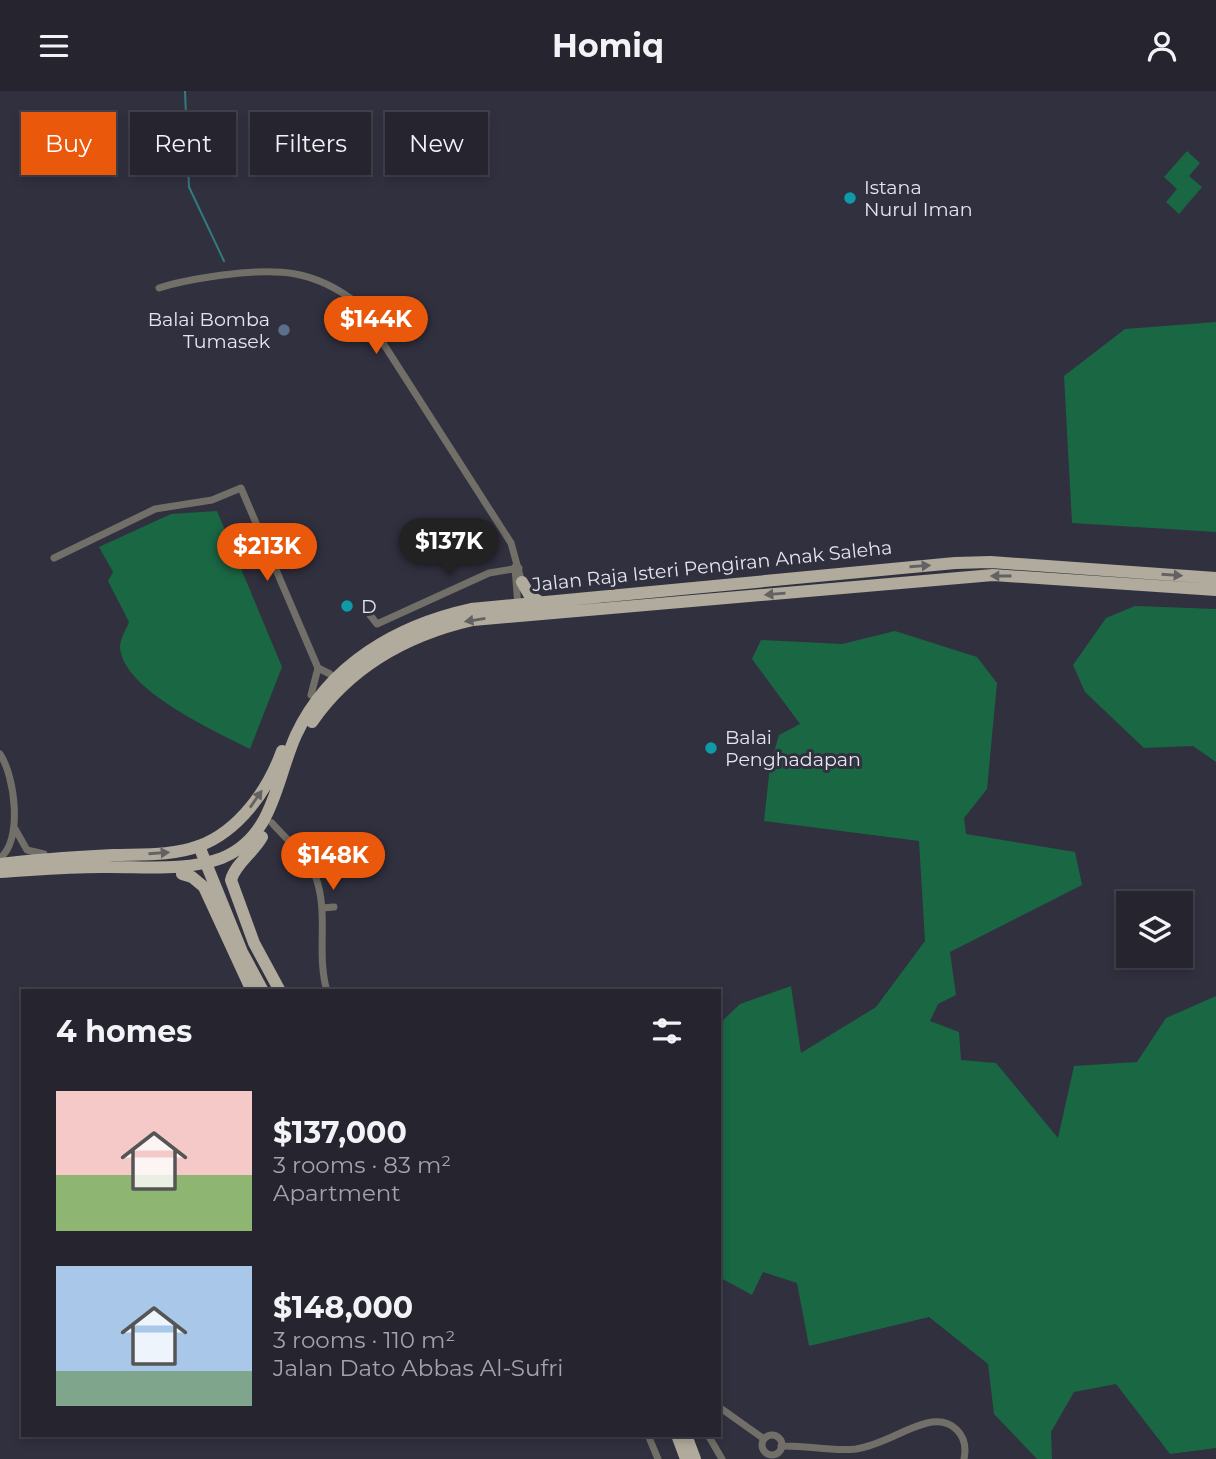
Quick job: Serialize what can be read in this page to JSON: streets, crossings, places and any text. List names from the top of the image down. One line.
{"streets":{"main road":["Jalan Raja Isteri Pengiran Anak Saleha"]},"places":["Istana Nurul Iman","Balai Bomba Tumasek","D","Balai Penghadapan"],"page":{"header":"Homiq","chip":["Buy","Rent","Filters","New"],"price":["$144K","$137K","$213K","$148K"],"heading":"4 homes","list":[{"name":"$137,000","note":"3 rooms · 83 m² · Apartment"},{"name":"$148,000","note":"3 rooms · 110 m² · Jalan Dato Abbas Al-Sufri"}]}}
